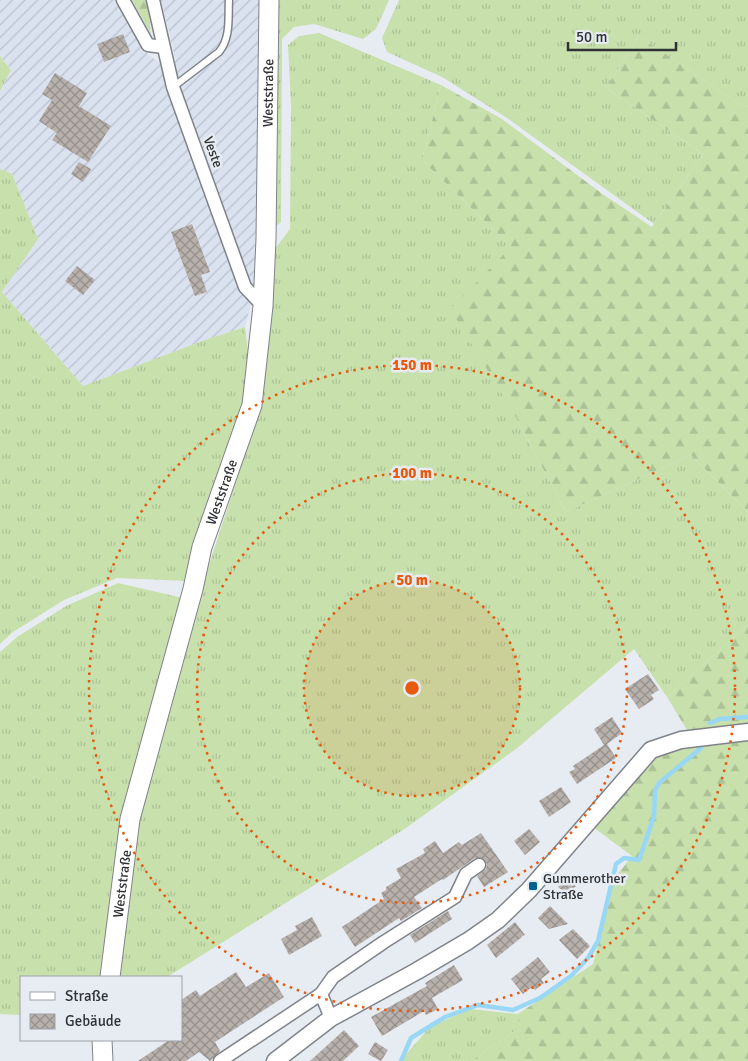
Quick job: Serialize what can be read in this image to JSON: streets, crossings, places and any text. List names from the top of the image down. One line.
{"streets":{"main road":["Weststraße"],"street":["Veste"]},"crossings":[["Weststraße","Veste"]],"places":{"transit":["Gummerother Straße"]},"legend":["Straße","Gebäude"],"scale_bar":"50 m","rings":["150 m","100 m","50 m"]}
